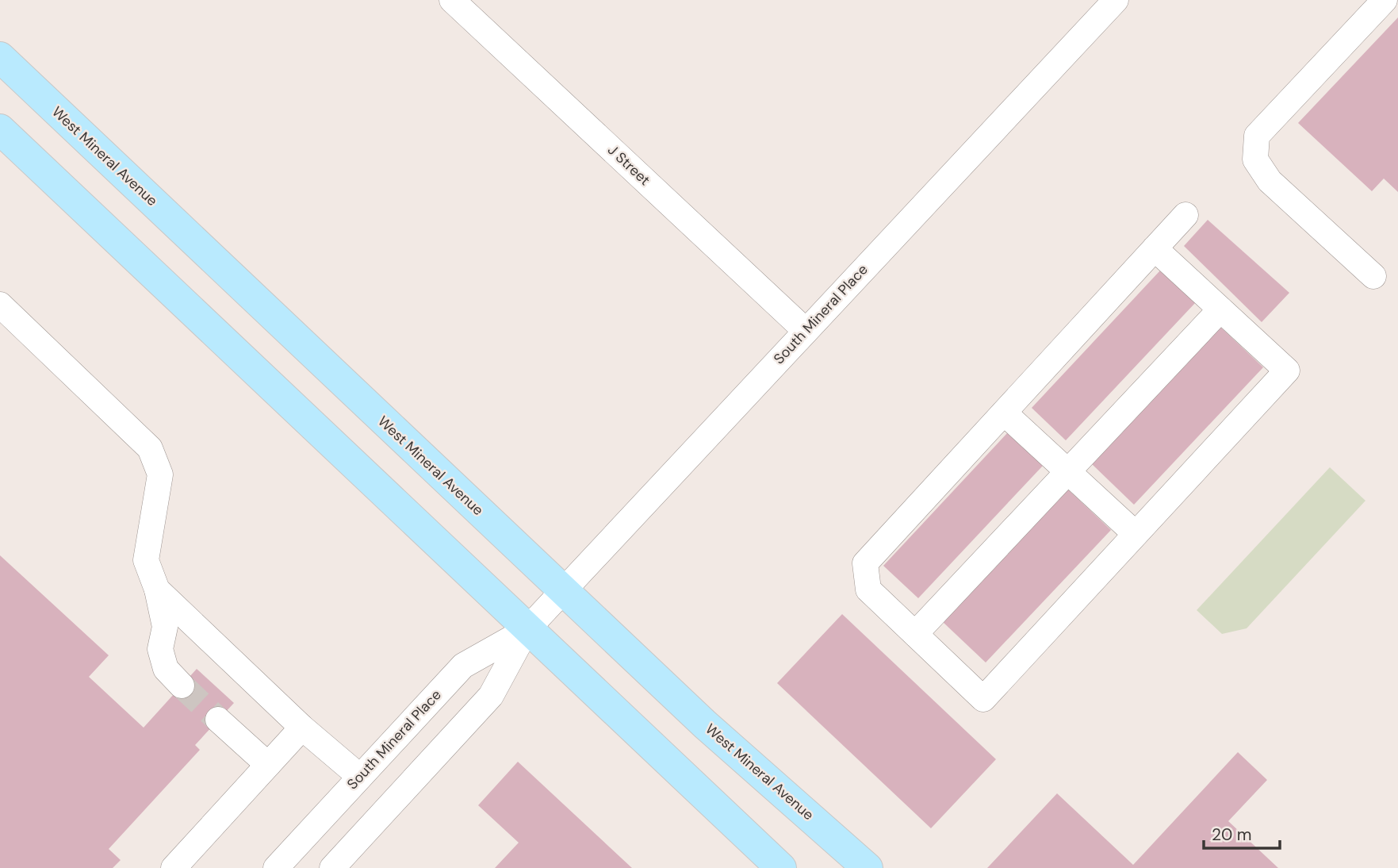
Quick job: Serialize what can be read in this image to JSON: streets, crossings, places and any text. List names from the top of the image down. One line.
{"streets":{"main road":["West Mineral Avenue"],"street":["J Street","South Mineral Place"]},"crossings":[["West Mineral Avenue","South Mineral Place"],["J Street","South Mineral Place"]],"scale_bar":"20 m"}
